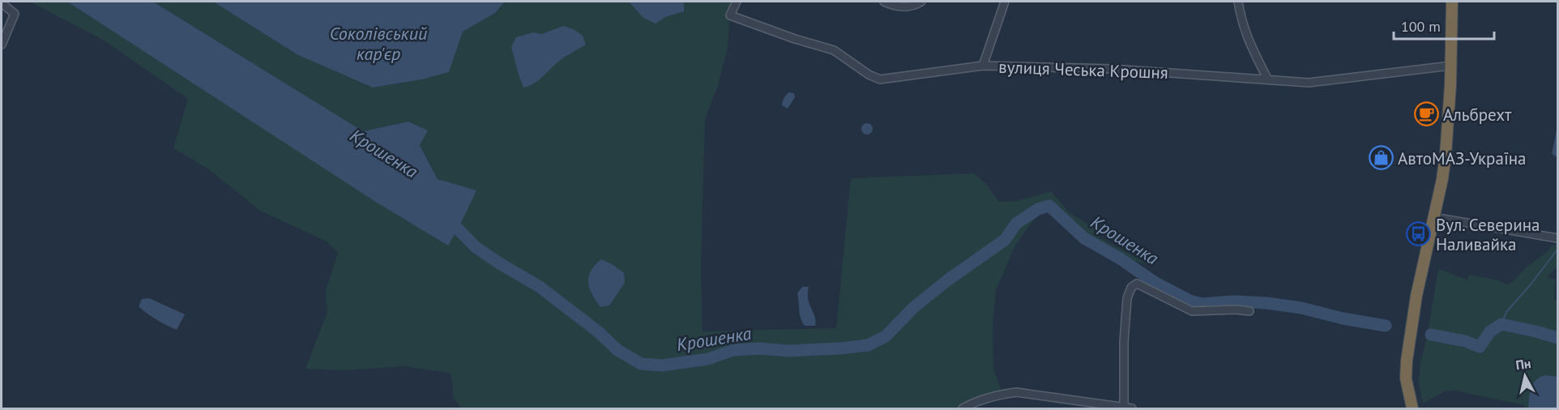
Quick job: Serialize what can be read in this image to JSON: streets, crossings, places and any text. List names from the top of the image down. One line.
{"streets":{"street":["вулиця Чеська Крошня"]},"water":["Соколівський кар'єр","Крошенка"],"places":{"cafe":["Альбрехт"],"shop":["АвтоМАЗ-Україна"],"bus stop":["Вул. Северина Наливайка"]},"scale_bar":"100 m","north":"top"}
